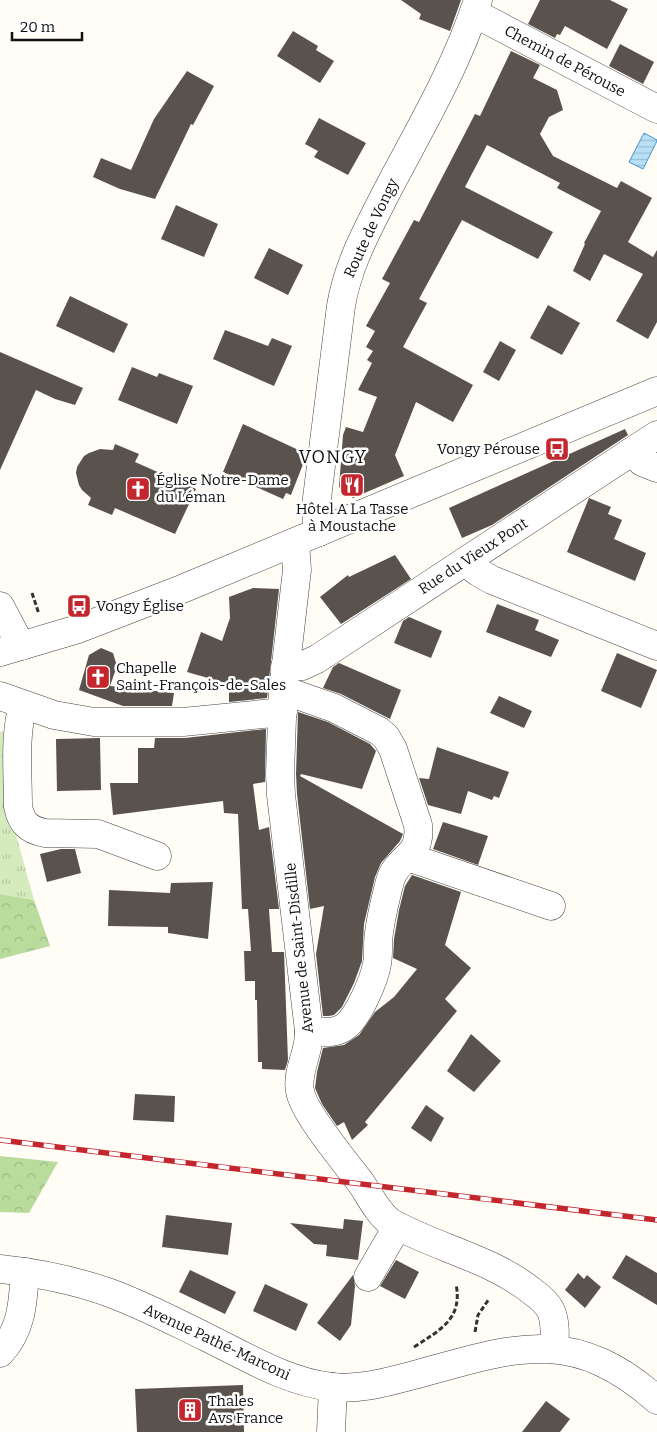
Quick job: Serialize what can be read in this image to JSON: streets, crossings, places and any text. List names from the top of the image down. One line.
{"streets":{"street":["Chemin de Pérouse","Route de Vongy","Rue du Vieux Pont","Avenue de Saint-Disdille","Avenue Pathé-Marconi"]},"crossings":[["Chemin de Pérouse","Route de Vongy"],["Route de Vongy","Avenue de Saint-Disdille"],["Rue du Vieux Pont","Avenue de Saint-Disdille"],["Avenue de Saint-Disdille","Avenue Pathé-Marconi"]],"districts":["VONGY"],"places":{"bus stop":["Vongy Pérouse","Vongy Église"],"restaurant":["Hôtel A La Tasse à Moustache"],"church":["Église Notre-Dame du Léman","Chapelle Saint-François-de-Sales"],"building":["Thales Avs France"]},"scale_bar":"20 m"}
